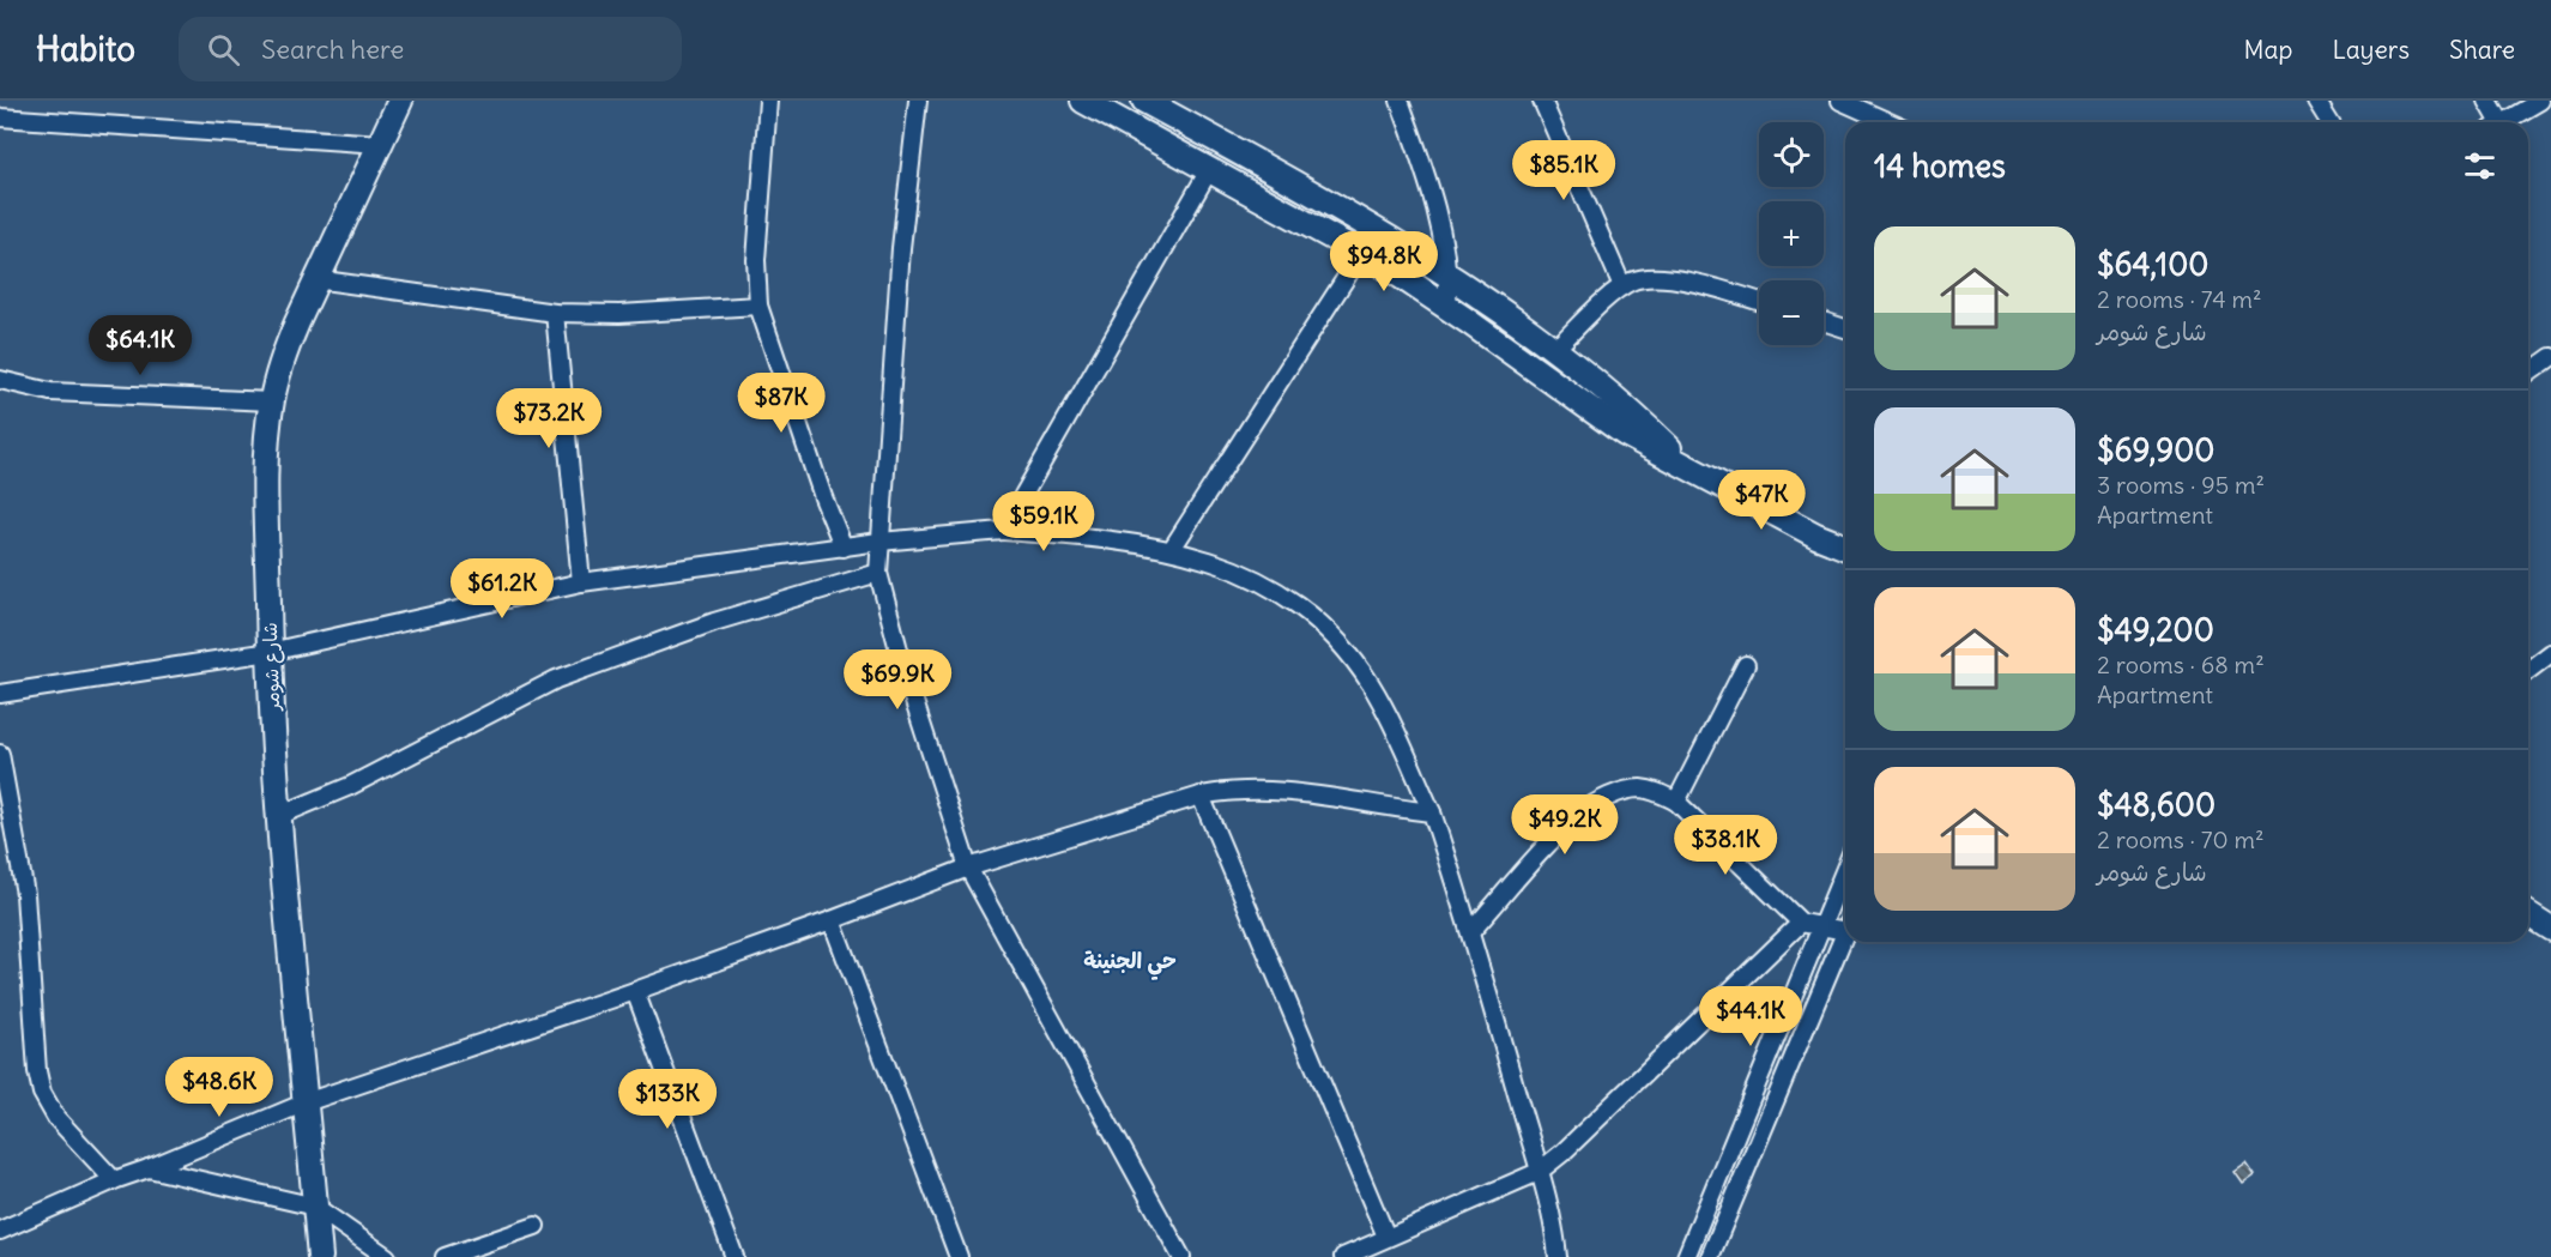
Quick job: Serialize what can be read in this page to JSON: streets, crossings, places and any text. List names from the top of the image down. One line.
{"streets":{"street":["شارع شومر"]},"districts":["حي الجنينة"],"page":{"header":"Habito","search":"Search here","nav":["Map","Layers","Share"],"map_buttons":["+","−"],"heading":"14 homes","price":["$85.1K","$94.8K","$64.1K","$87K","$73.2K","$47K","$59.1K","$61.2K","$69.9K","$49.2K","$38.1K","$44.1K","$48.6K","$133K"],"list":[{"name":"$64,100","note":"2 rooms · 74 m² · شارع شومر"},{"name":"$69,900","note":"3 rooms · 95 m² · Apartment"},{"name":"$49,200","note":"2 rooms · 68 m² · Apartment"},{"name":"$48,600","note":"2 rooms · 70 m² · شارع شومر"}]}}
